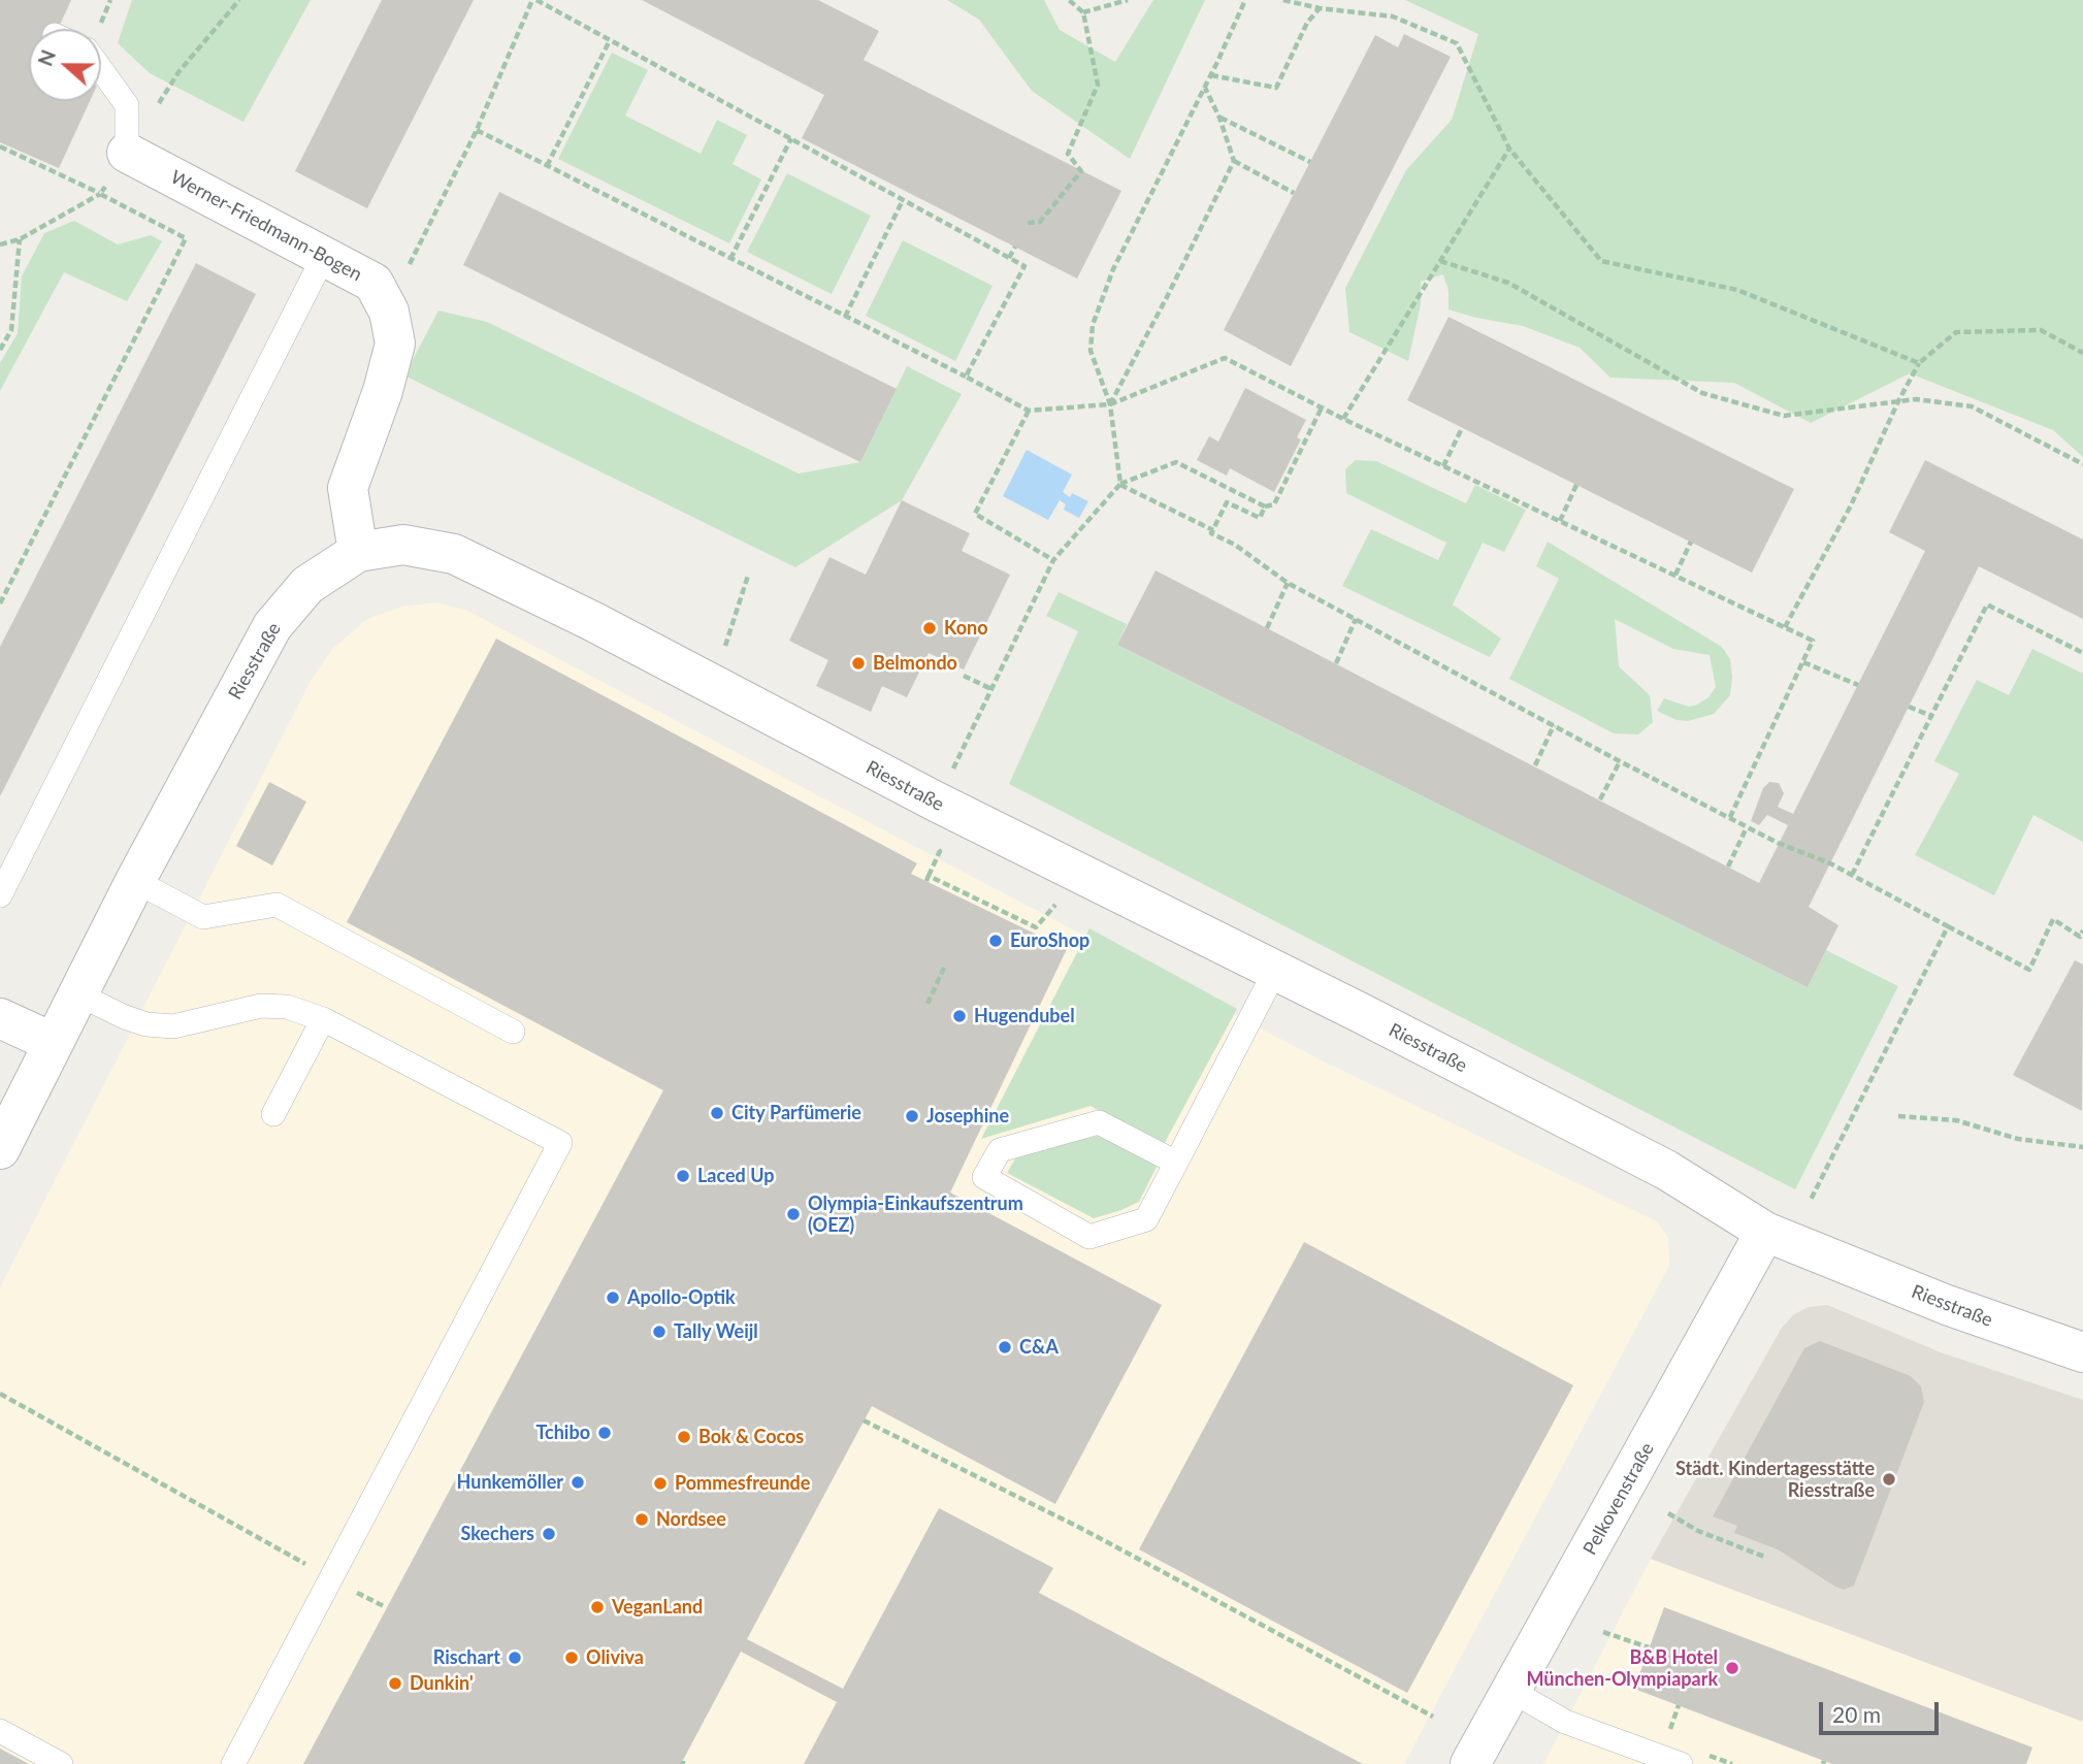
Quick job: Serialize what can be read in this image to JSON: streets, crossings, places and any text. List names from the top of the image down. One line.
{"streets":{"street":["Werner-Friedmann-Bogen","Riesstraße","Pelkovenstraße"]},"crossings":[["Werner-Friedmann-Bogen","Riesstraße"],["Riesstraße","Pelkovenstraße"]],"places":["Kono","Belmondo","EuroShop","Hugendubel","City Parfümerie","Josephine","Laced Up","Olympia-Einkaufszentrum (OEZ)","Apollo-Optik","Tally Weijl","C&A","Tchibo","Bok & Cocos","Städt. Kindertagesstätte Riesstraße","Hunkemöller","Pommesfreunde","Nordsee","Skechers","VeganLand","Rischart","Oliviva","B&B Hotel München-Olympiapark","Dunkin'"],"scale_bar":"20 m","north":"left"}
